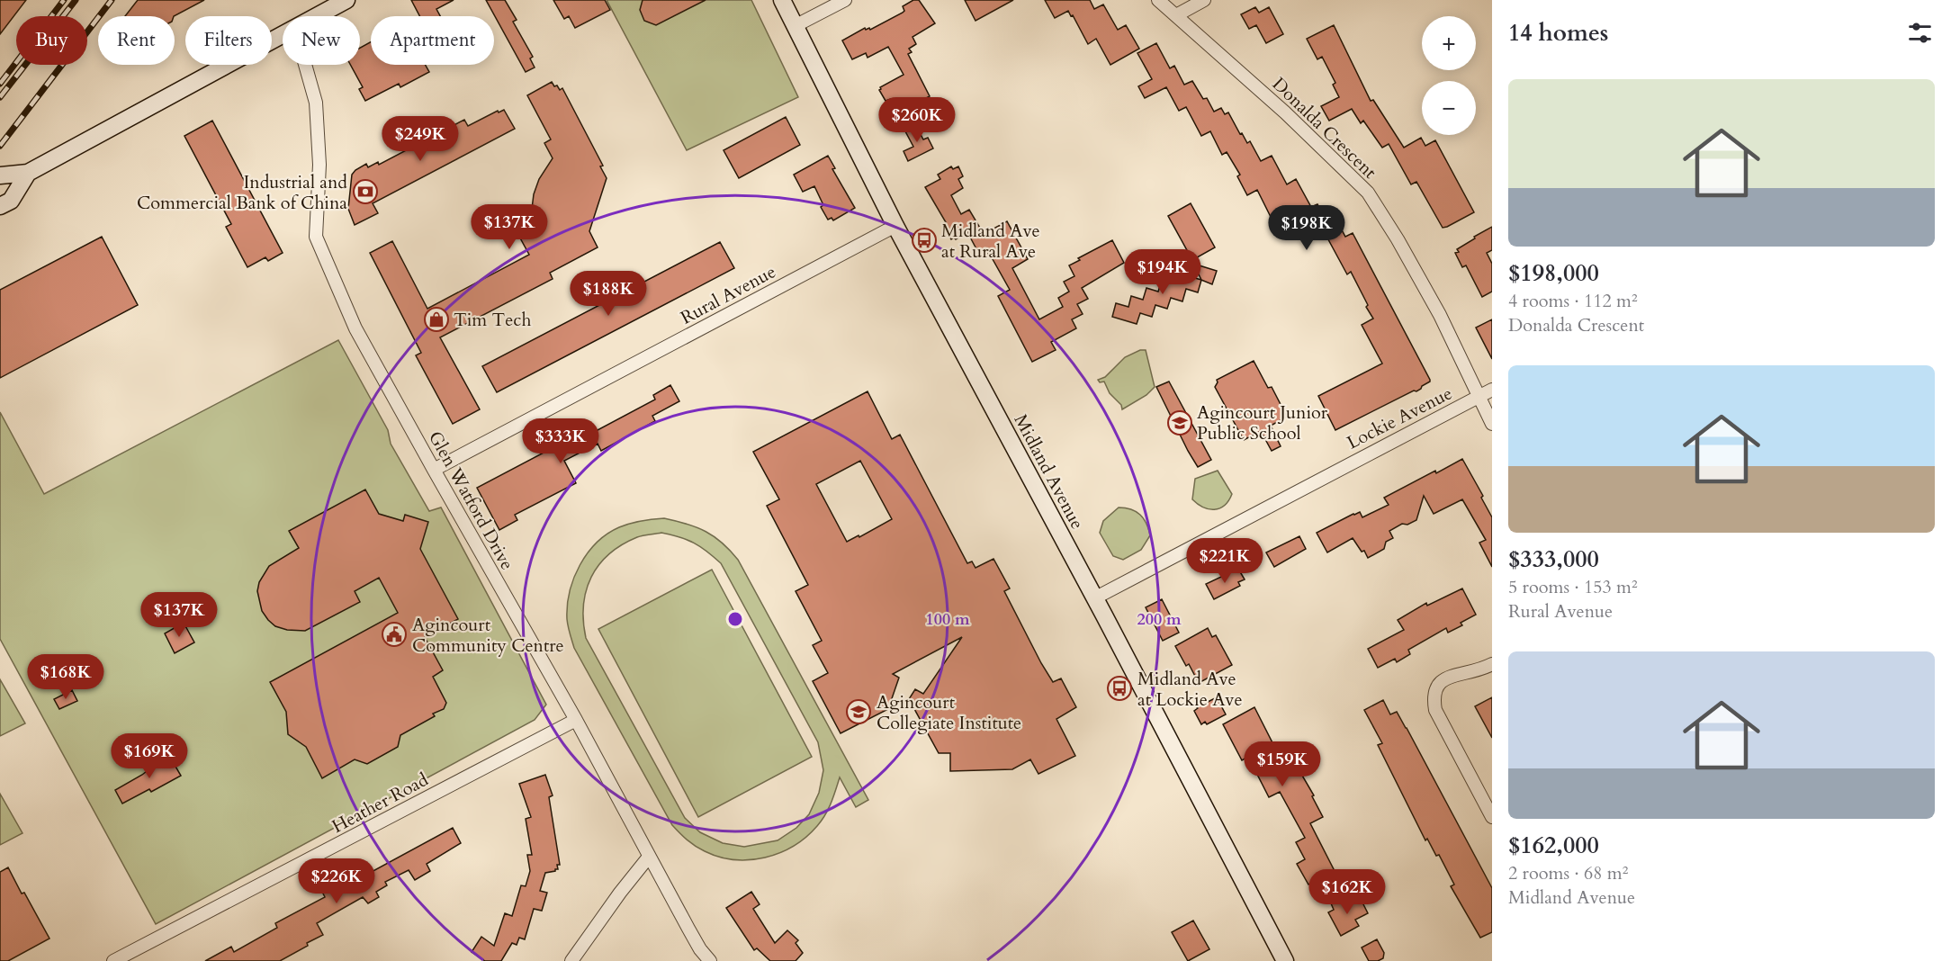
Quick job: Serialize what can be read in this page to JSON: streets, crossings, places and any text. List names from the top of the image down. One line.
{"streets":{"main road":["Midland Avenue"],"street":["Donalda Crescent","Rural Avenue","Lockie Avenue","Glen Watford Drive","Heather Road"]},"crossings":[["Donalda Crescent","Lockie Avenue"],["Rural Avenue","Midland Avenue"],["Rural Avenue","Glen Watford Drive"],["Lockie Avenue","Midland Avenue"],["Glen Watford Drive","Heather Road"]],"places":{"bank":["Industrial and Commercial Bank of China"],"bus stop":["Midland Ave at Rural Ave","Midland Ave at Lockie Ave"],"shop":["Tim Tech"],"school or university":["Agincourt Junior Public School","Agincourt Collegiate Institute"],"public building":["Agincourt Community Centre"]},"page":{"heading":"14 homes","map_buttons":["+","−"],"chip":["Buy","Rent","Filters","New","Apartment"],"list":[{"name":"$198,000","note":"4 rooms · 112 m² · Donalda Crescent"},{"name":"$333,000","note":"5 rooms · 153 m² · Rural Avenue"},{"name":"$162,000","note":"2 rooms · 68 m² · Midland Avenue"}],"price":["$260K","$249K","$137K","$198K","$194K","$188K","$333K","$221K","$137K","$168K","$169K","$159K","$226K","$162K"]},"rings":["100 m","200 m"]}
